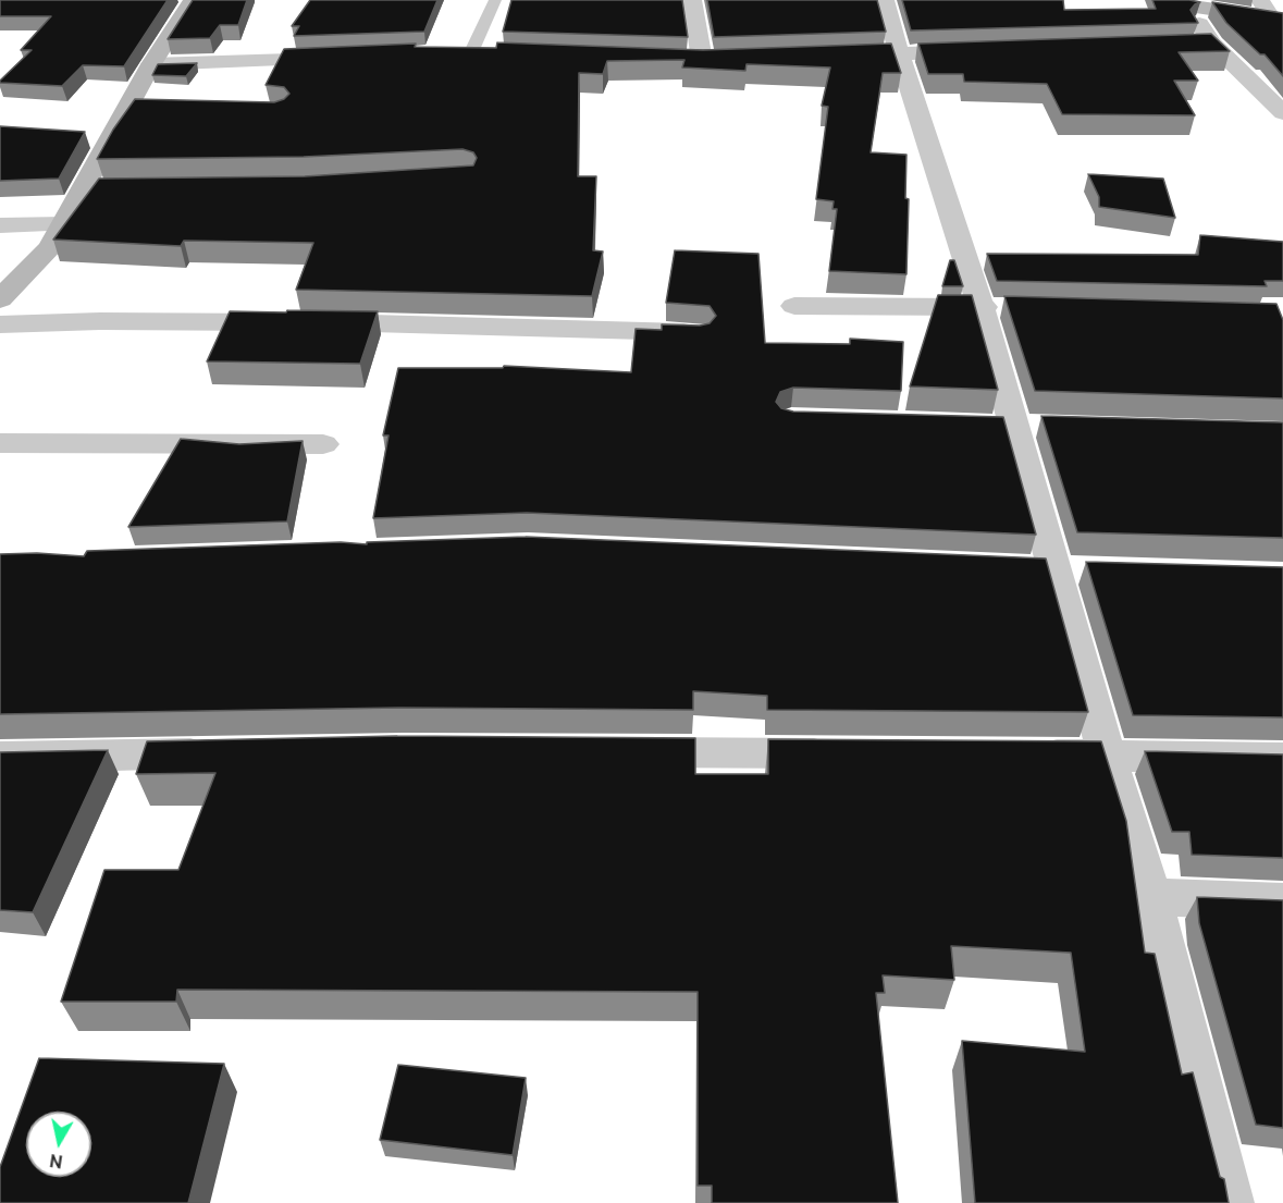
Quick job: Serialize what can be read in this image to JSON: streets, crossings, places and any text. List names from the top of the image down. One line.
{"north":"bottom"}
